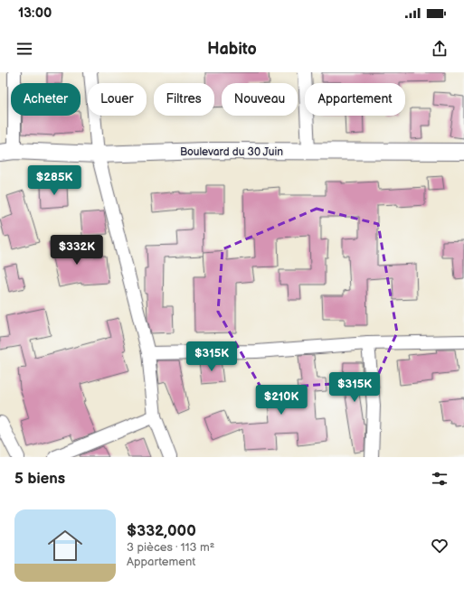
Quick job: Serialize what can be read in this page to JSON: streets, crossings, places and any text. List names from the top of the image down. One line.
{"streets":{"street":["Boulevard du 30 Juin"]},"page":{"status":"13:00","header":"Habito","chip":["Acheter","Louer","Filtres","Nouveau","Appartement"],"price":["$285K","$332K","$315K","$315K","$210K"],"heading":"5 biens","list":[{"name":"$332,000","note":"3 pièces · 113 m² · Appartement"}]}}
